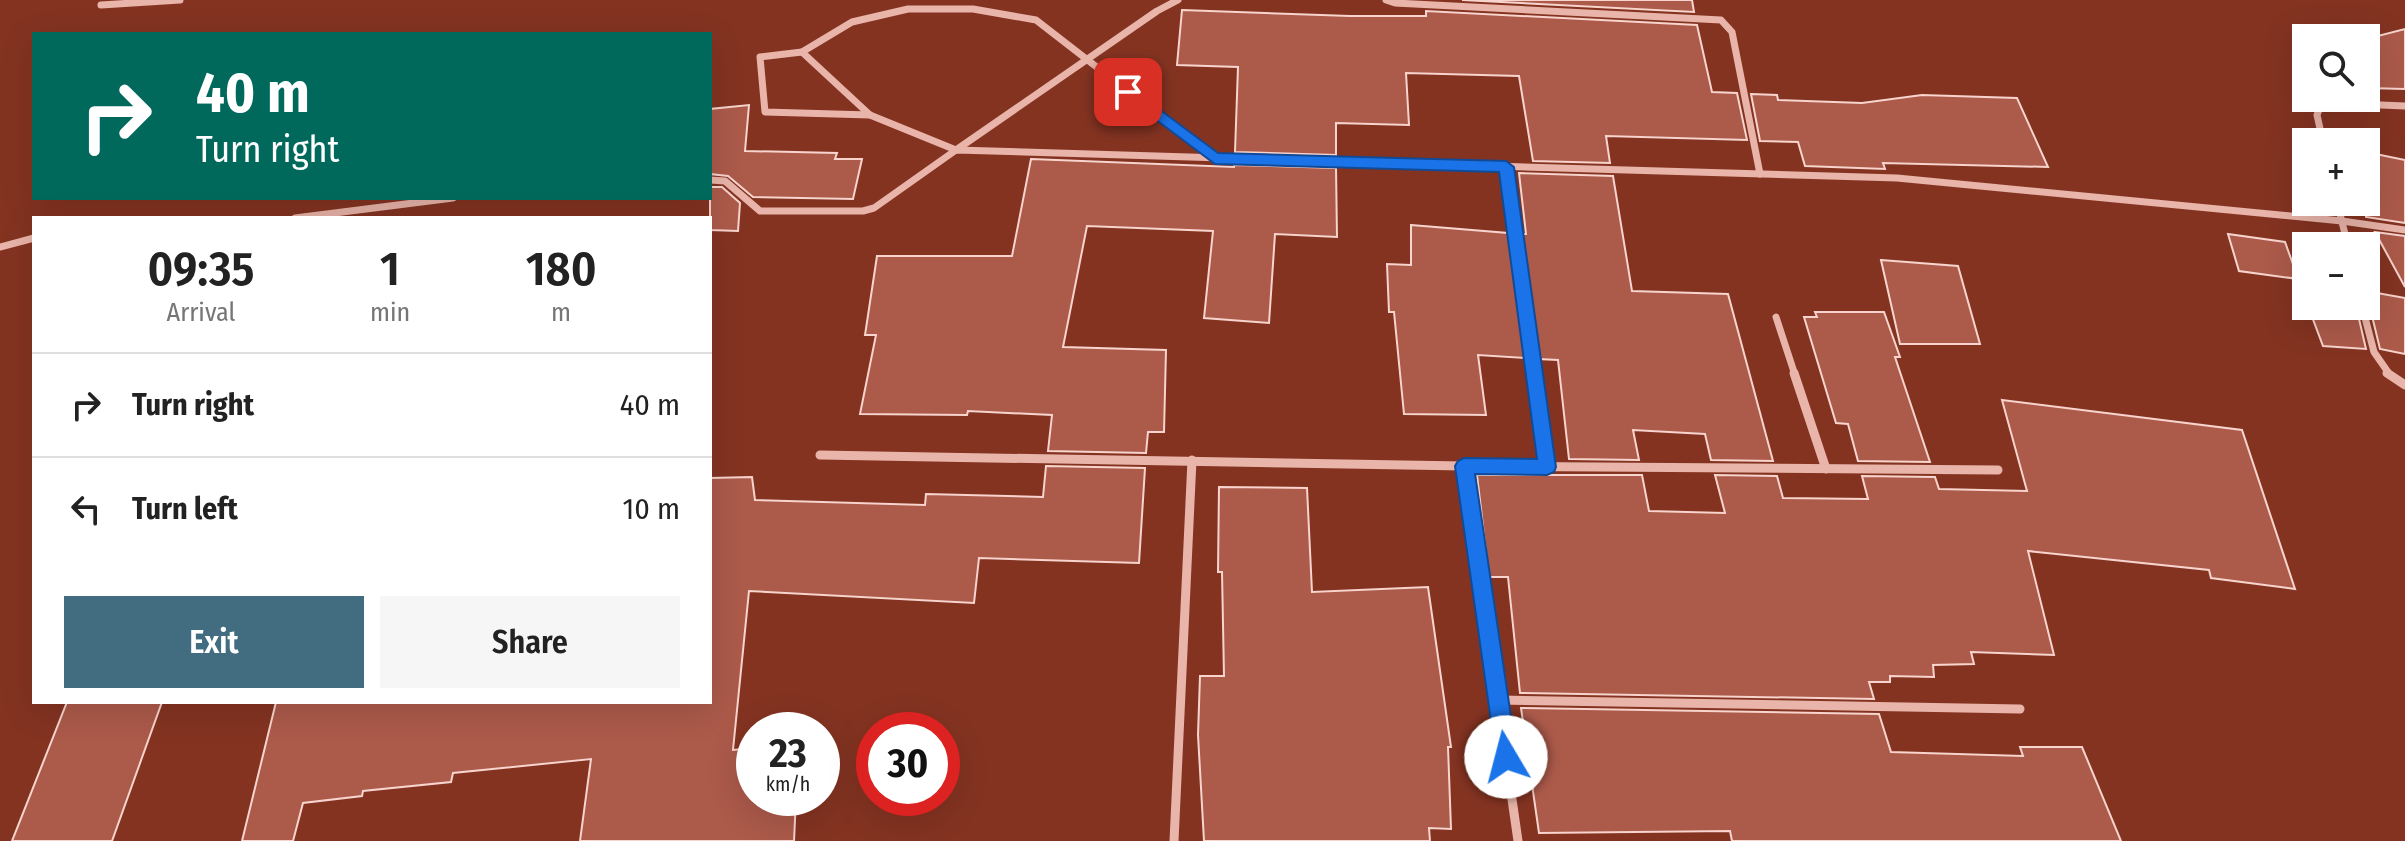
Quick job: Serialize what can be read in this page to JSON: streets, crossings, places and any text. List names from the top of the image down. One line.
{"page":{"map_buttons":["+","−"],"turn":["40 m","Turn right"],"eta":["09:35","Arrival","1","min","180","m"],"list":[{"name":"Turn right","value":"40 m"},{"name":"Turn left","value":"10 m"}],"buttons":["Exit","Share"],"speed":"23 km/h","limit":"30"}}
